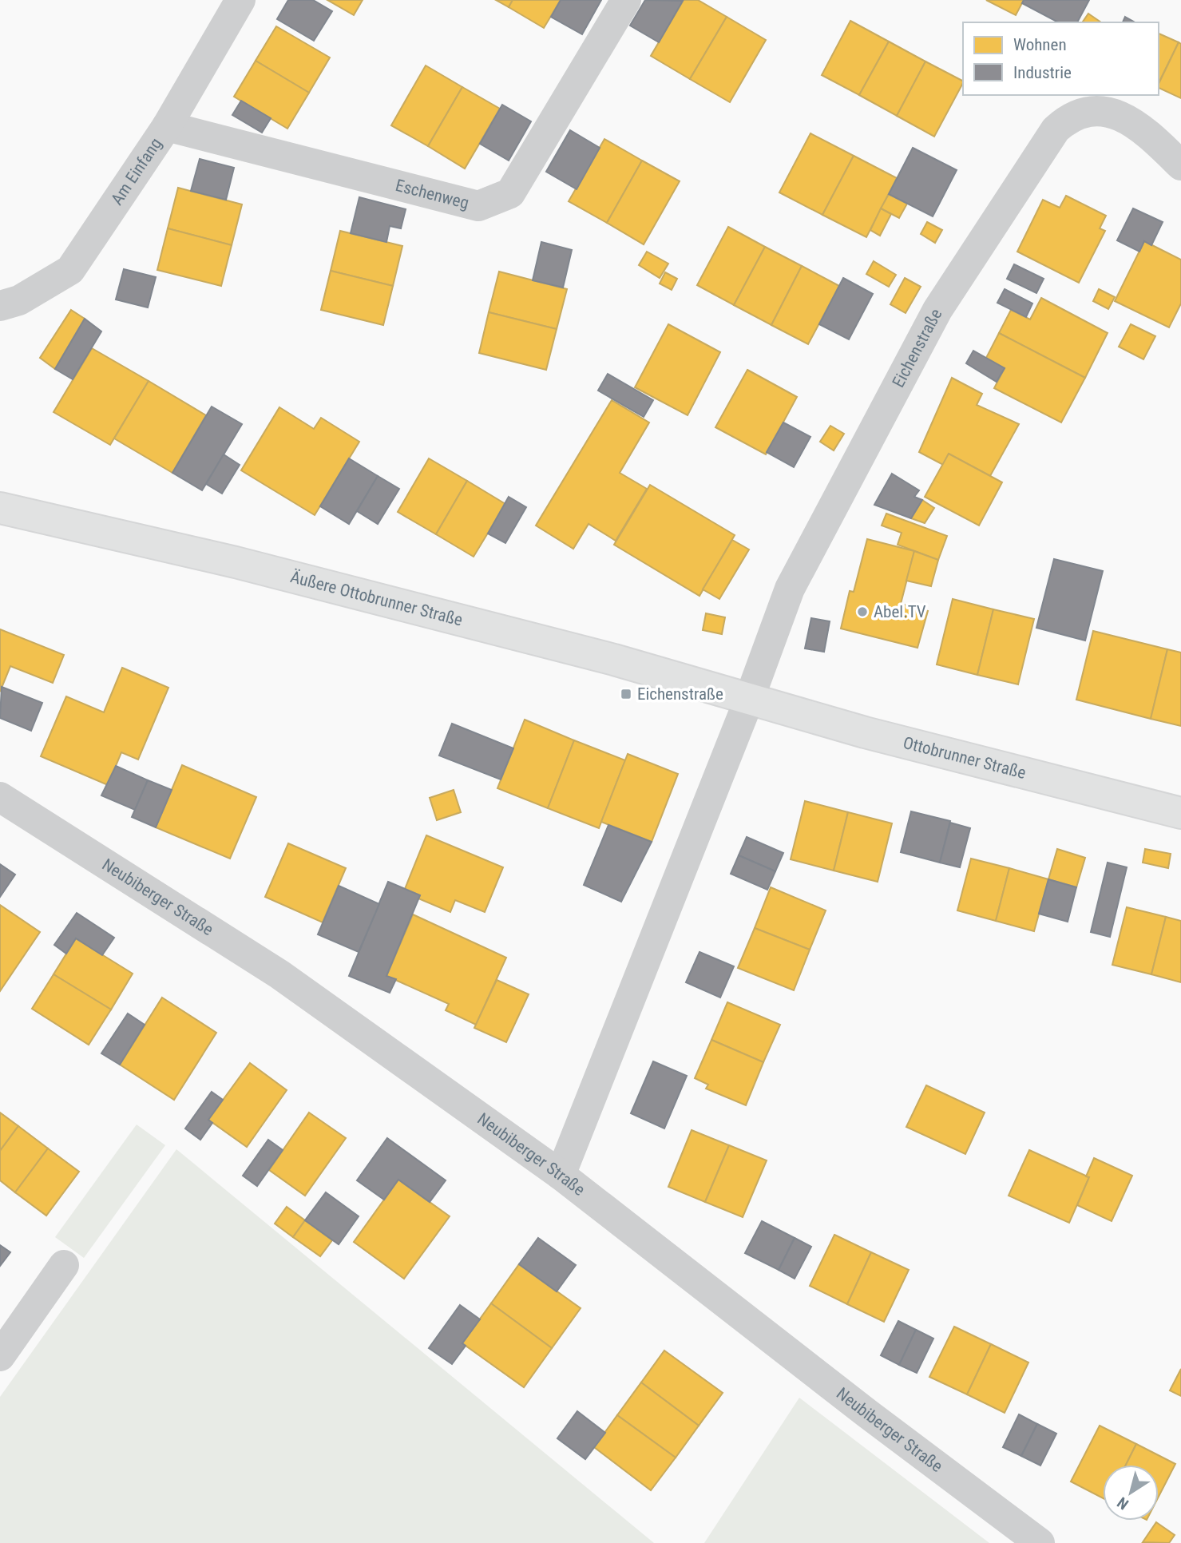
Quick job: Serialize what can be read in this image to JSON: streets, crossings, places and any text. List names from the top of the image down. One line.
{"streets":{"main road":["Äußere Ottobrunner Straße","Ottobrunner Straße"],"street":["Am Einfang","Eschenweg","Eichenstraße","Neubiberger Straße"]},"crossings":[["Am Einfang","Eschenweg"],["Eichenstraße","Äußere Ottobrunner Straße"],["Eichenstraße","Ottobrunner Straße"],["Eichenstraße","Neubiberger Straße"],["Äußere Ottobrunner Straße","Ottobrunner Straße"]],"places":{"other":["Abel.TV"],"transit":["Eichenstraße"]},"legend":["Wohnen","Industrie"],"north":"bottom left"}
